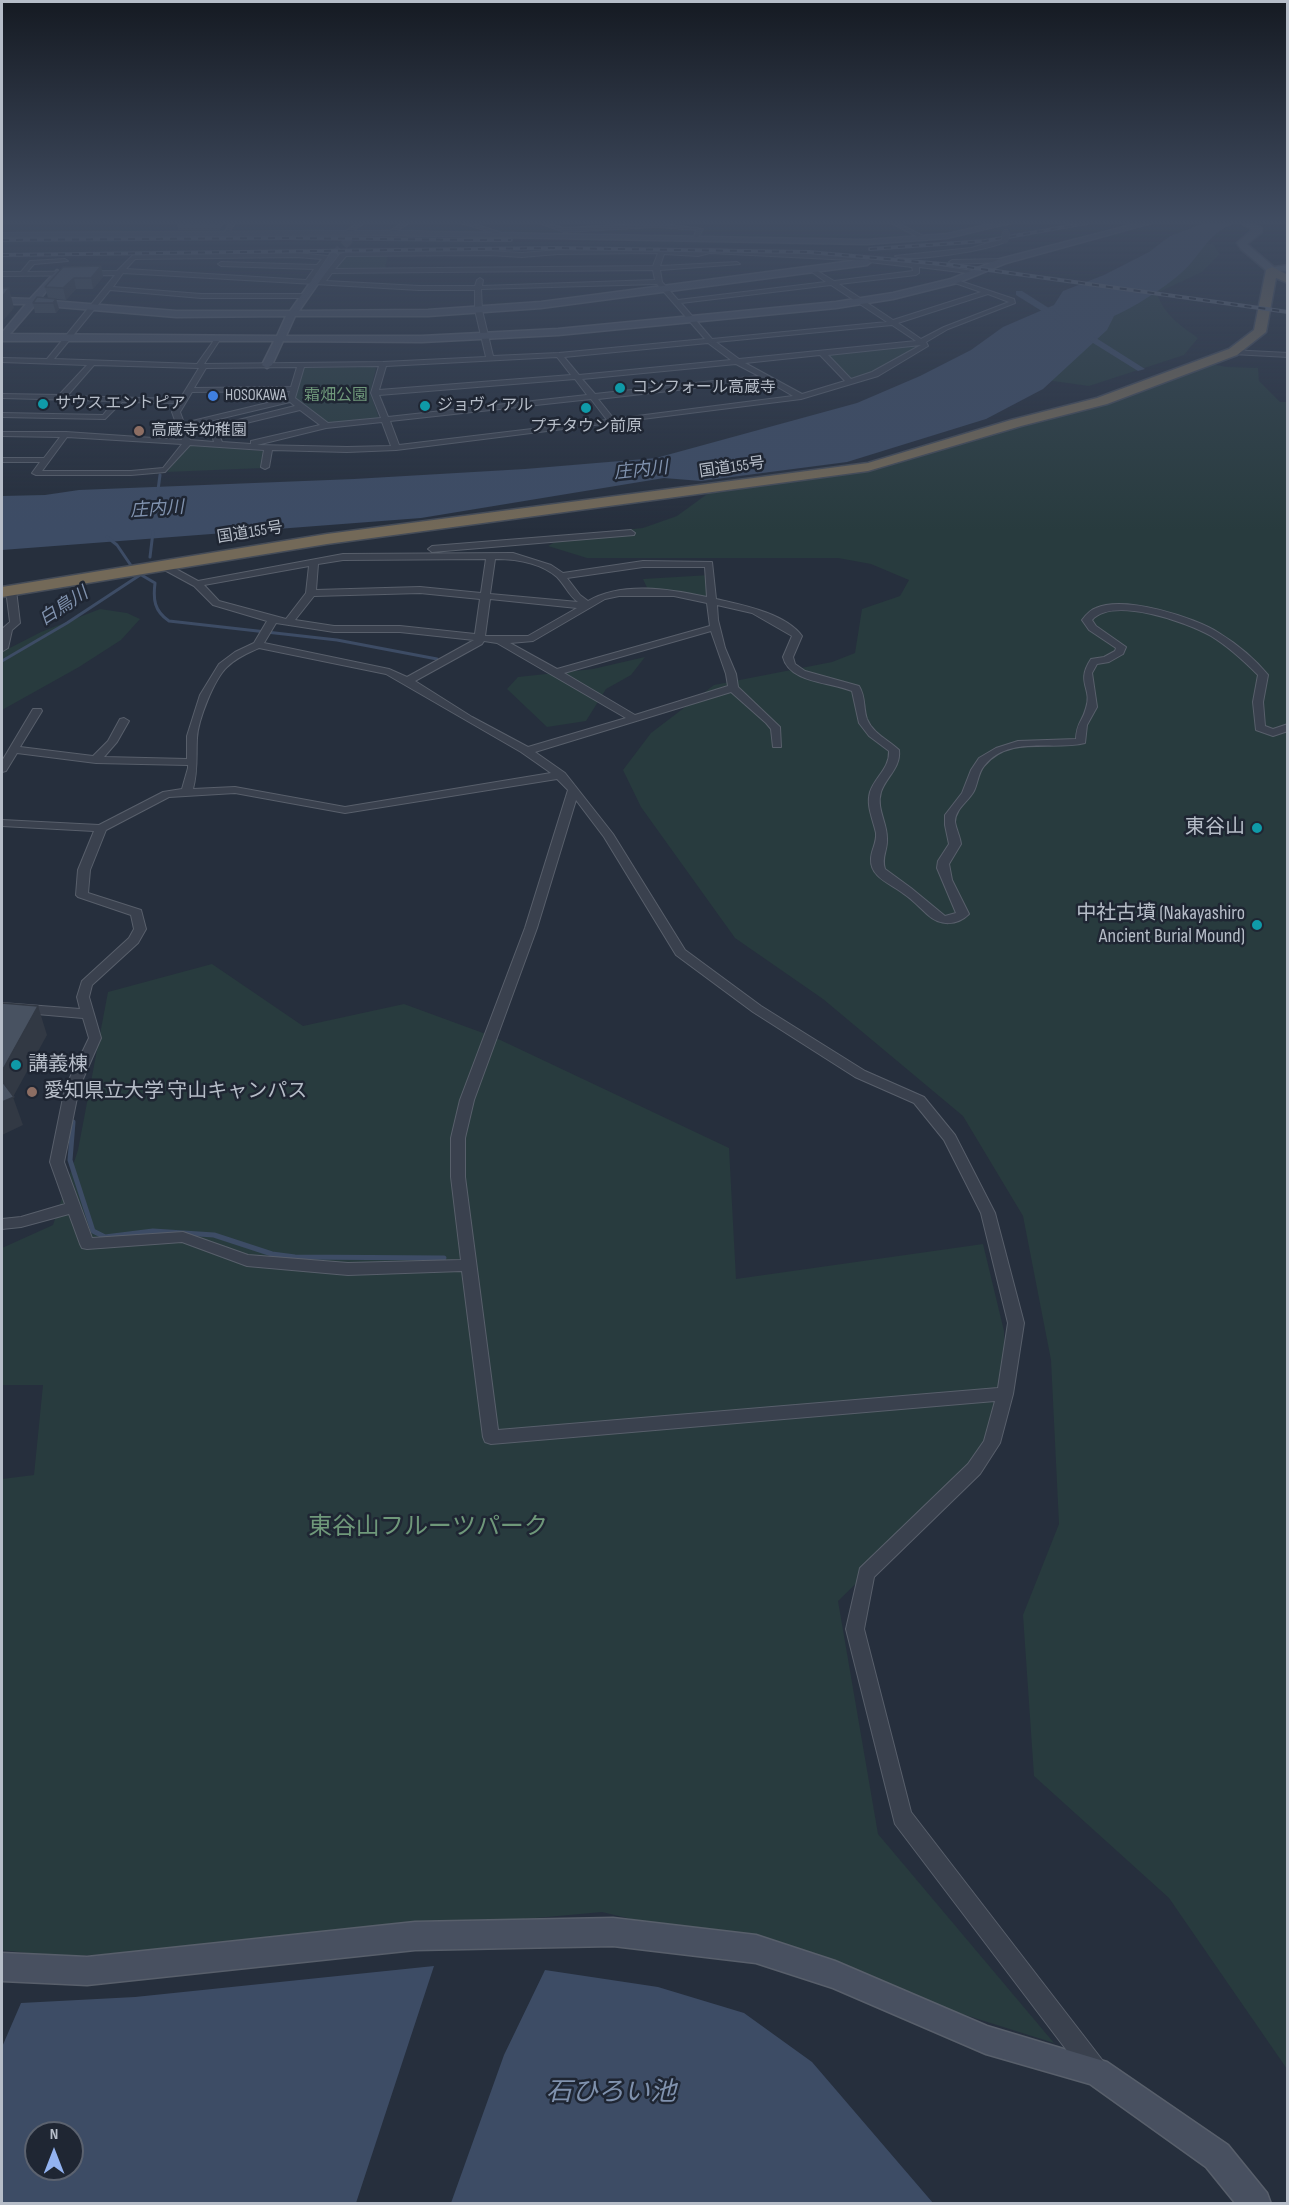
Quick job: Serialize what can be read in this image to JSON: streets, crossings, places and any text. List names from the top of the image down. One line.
{"streets":{"highway":["国道155号"]},"water":["庄内川","白鳥川","石ひろい池"],"parks":["霜畑公園","東谷山フルーツパーク"],"places":["コンフォール高蔵寺","HOSOKAWA","サウス エントピア","ジョヴィアル","プチタウン前原","高蔵寺幼稚園","東谷山","中社古墳 (Nakayashiro Ancient Burial Mound)","講義棟","愛知県立大学 守山キャンパス"],"north":"top"}
